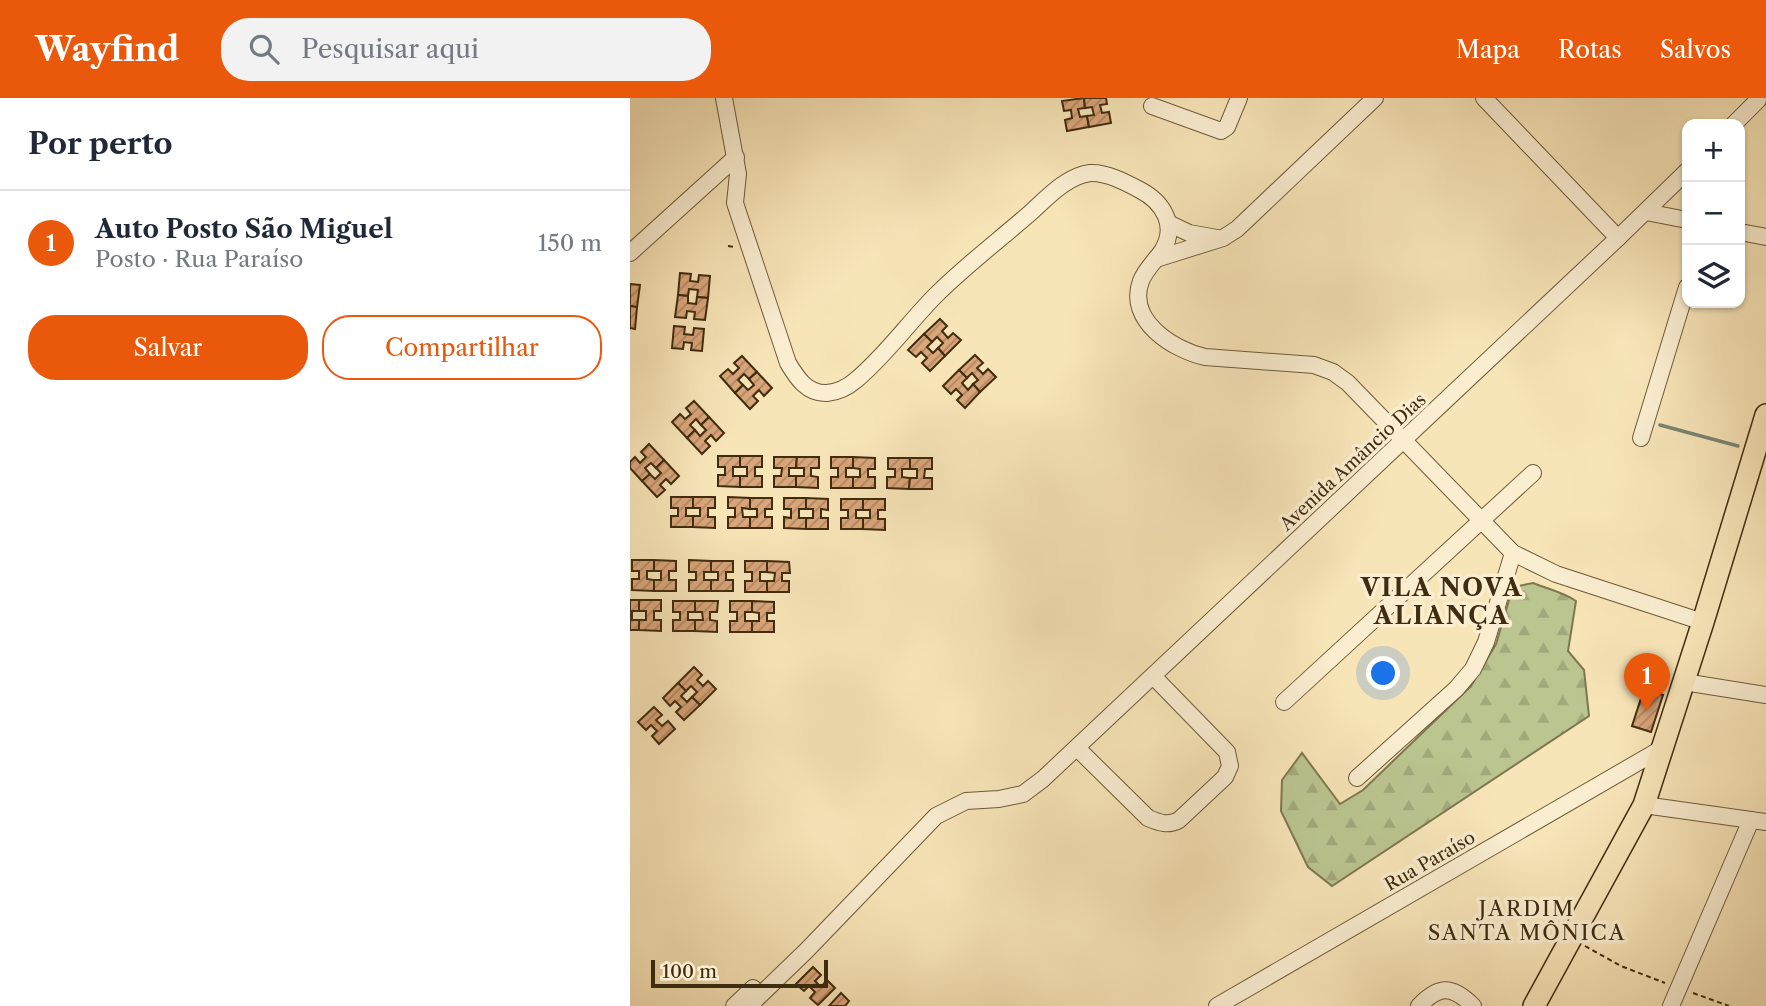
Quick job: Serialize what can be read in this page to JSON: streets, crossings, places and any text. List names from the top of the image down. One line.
{"streets":{"street":["Avenida Amâncio Dias","Rua Paraíso"]},"districts":["VILA NOVA ALIANÇA","JARDIM SANTA MÔNICA"],"scale_bar":"100 m","page":{"header":"Wayfind","search":"Pesquisar aqui","nav":["Mapa","Rotas","Salvos"],"heading":"Por perto","map_buttons":["+","−"],"list":[{"mark":"1","name":"Auto Posto São Miguel","note":"Posto · Rua Paraíso","value":"150 m"}],"buttons":["Salvar","Compartilhar"],"pins":"1","scale":"100 m"}}
